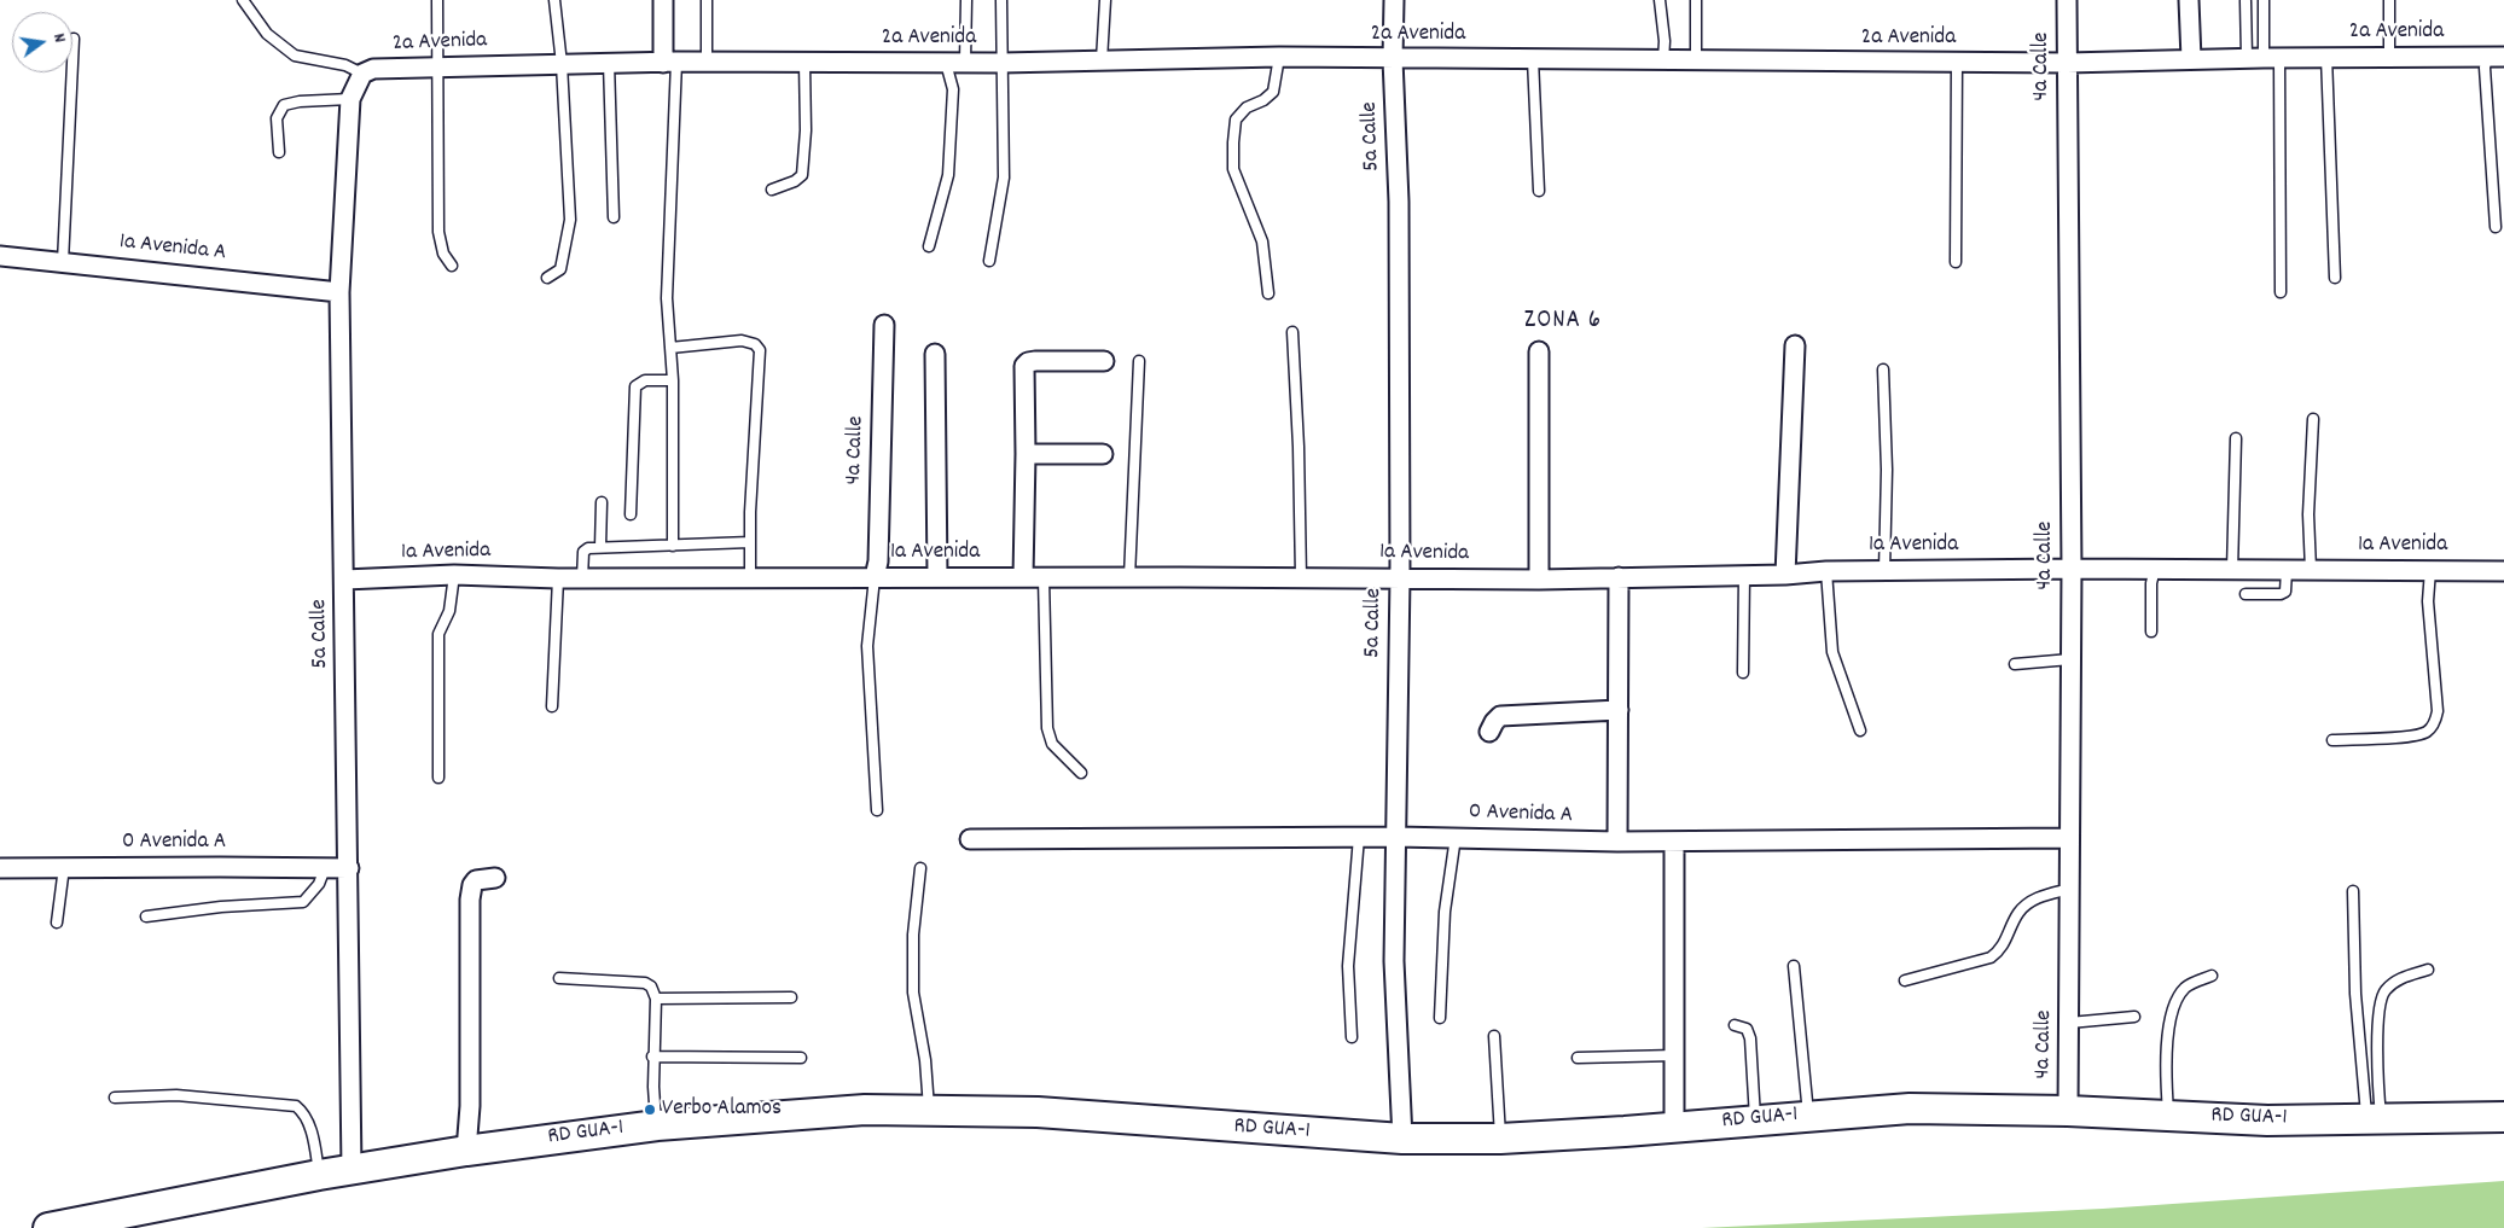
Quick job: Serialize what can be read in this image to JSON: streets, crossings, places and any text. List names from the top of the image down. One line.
{"streets":{"main road":["RD GUA-1"],"street":["2a Avenida","4a Calle","5a Calle","1a Avenida A","1a Avenida","0 Avenida A"]},"crossings":[["2a Avenida","4a Calle"],["2a Avenida","5a Calle"],["4a Calle","1a Avenida"],["4a Calle","0 Avenida A"],["4a Calle","RD GUA-1"],["5a Calle","1a Avenida A"],["5a Calle","1a Avenida"],["5a Calle","0 Avenida A"],["5a Calle","RD GUA-1"]],"districts":["ZONA 6"],"places":["Verbo Alamos"],"north":"right"}
